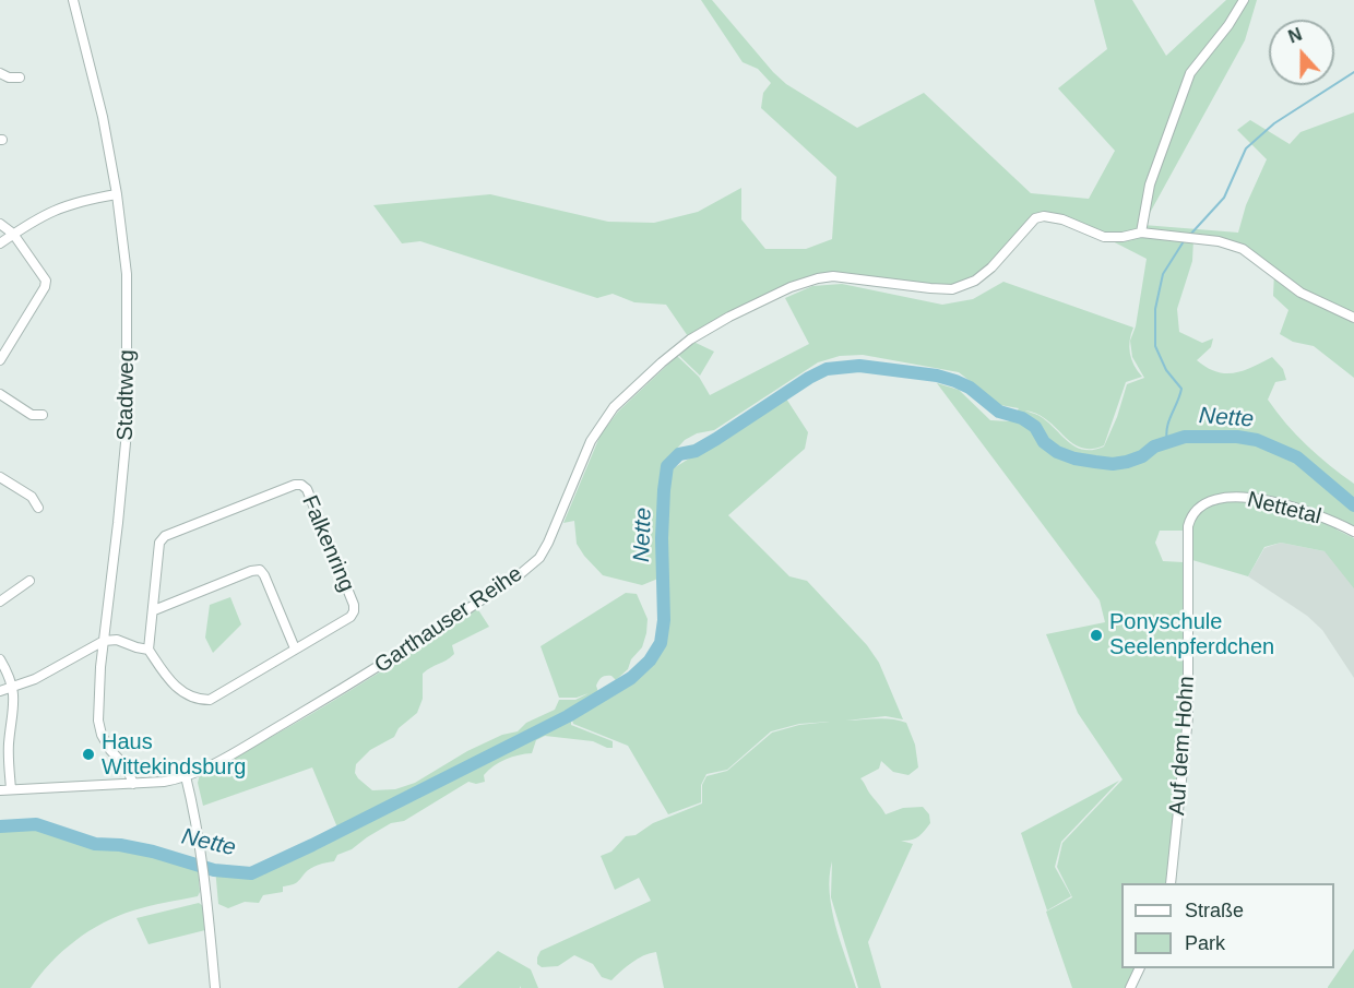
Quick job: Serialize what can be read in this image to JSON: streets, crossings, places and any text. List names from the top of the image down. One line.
{"streets":{"street":["Stadtweg","Nettetal","Falkenring","Garthauser Reihe","Auf dem Hohn"]},"crossings":[["Nettetal","Auf dem Hohn"]],"water":["Nette"],"places":["Ponyschule Seelenpferdchen","Haus Wittekindsburg"],"legend":["Straße","Park"],"north":"top"}
